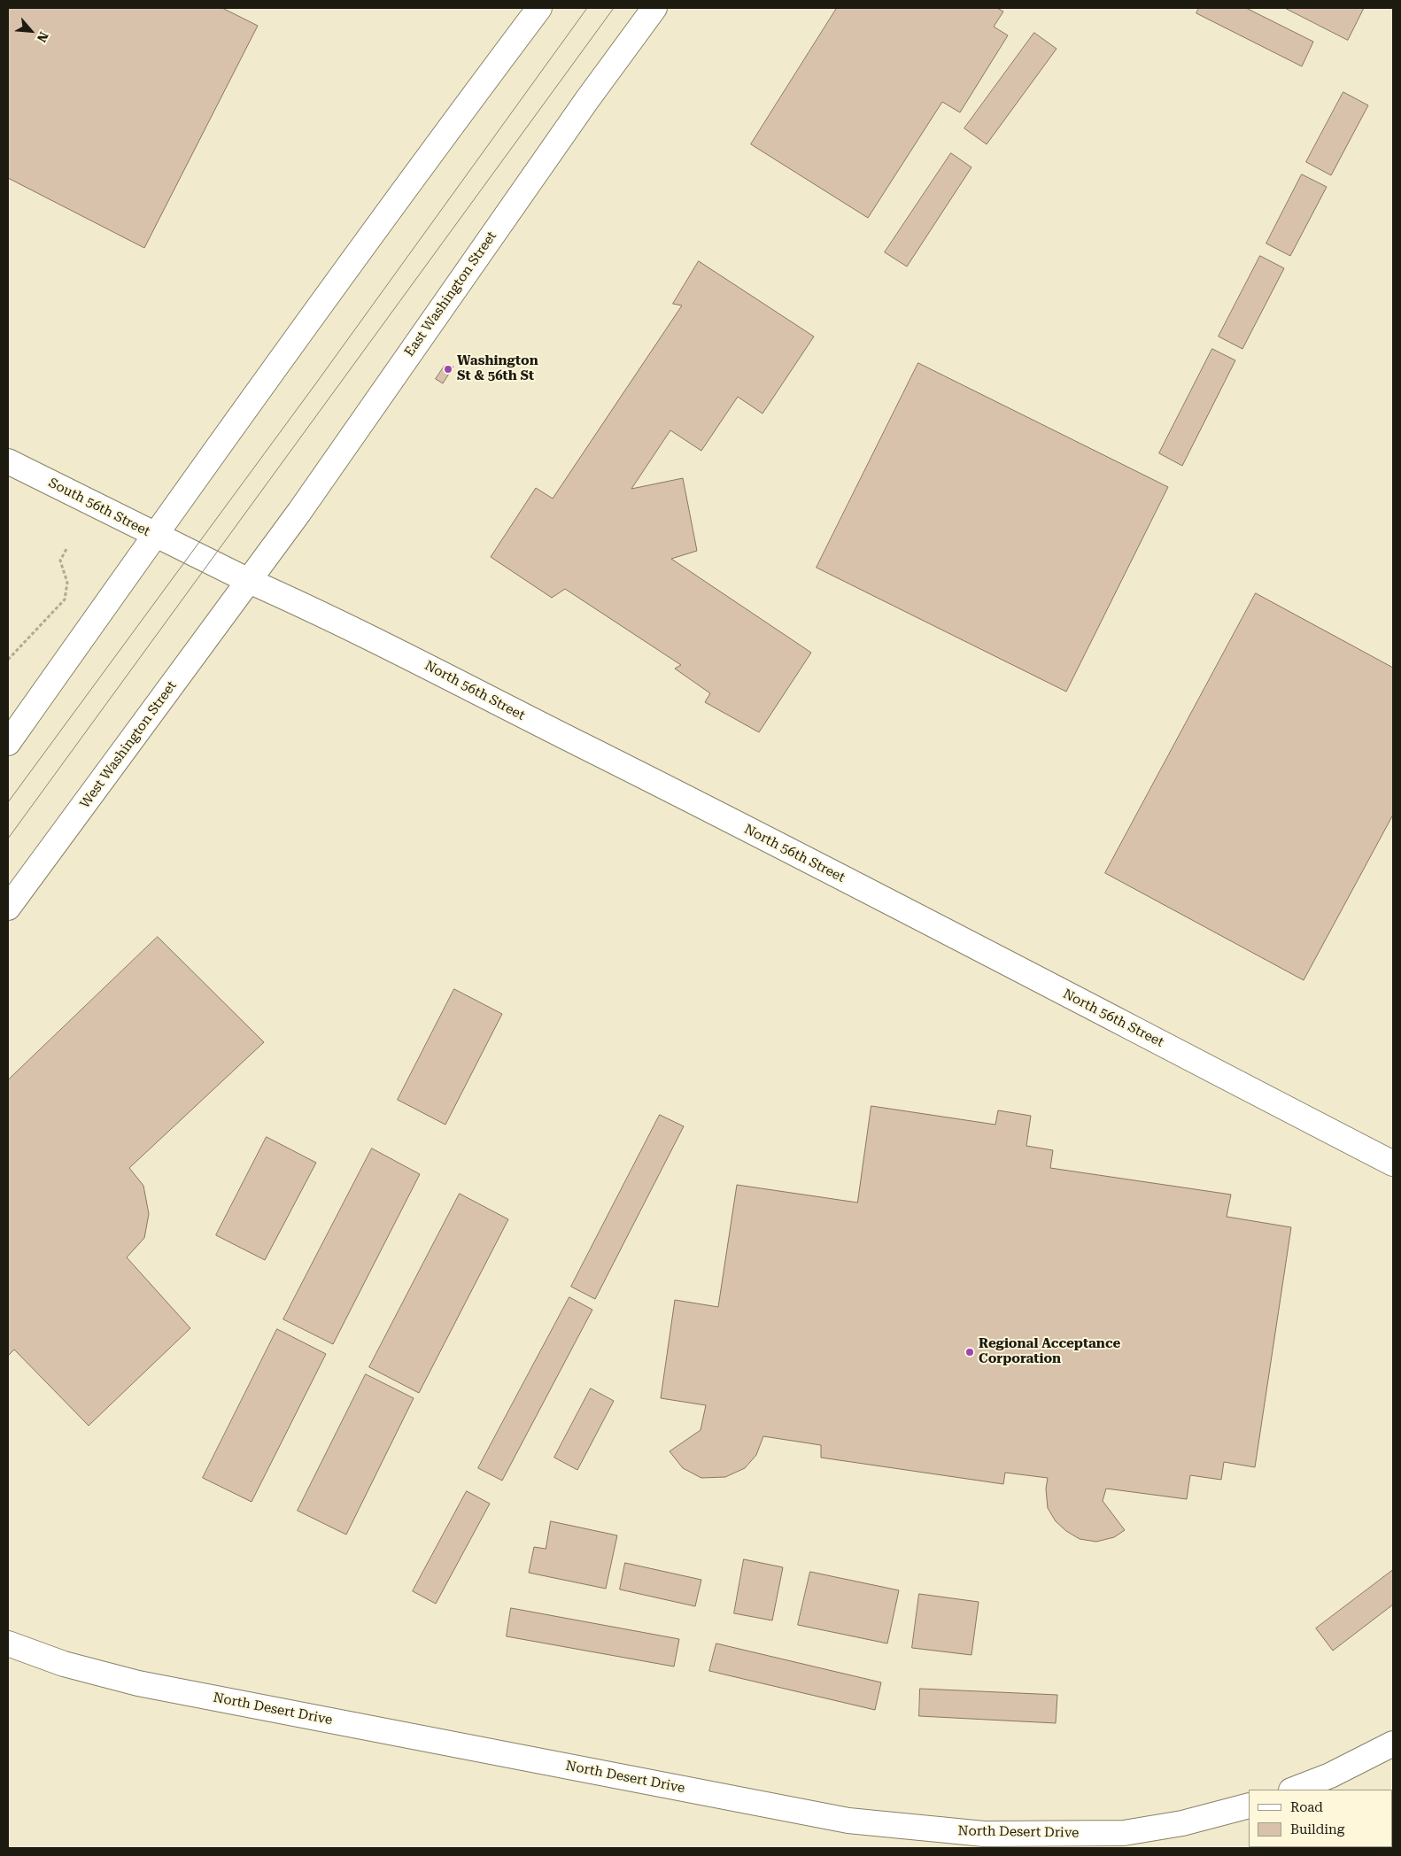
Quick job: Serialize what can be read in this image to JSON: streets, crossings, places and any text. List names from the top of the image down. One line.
{"streets":{"street":["East Washington Street","South 56th Street","North 56th Street","West Washington Street","North Desert Drive"]},"crossings":[["East Washington Street","North 56th Street"],["East Washington Street","West Washington Street"],["South 56th Street","North 56th Street"],["North 56th Street","West Washington Street"]],"places":["Washington St & 56th St","Regional Acceptance Corporation"],"legend":["Road","Building"],"north":"bottom right"}
